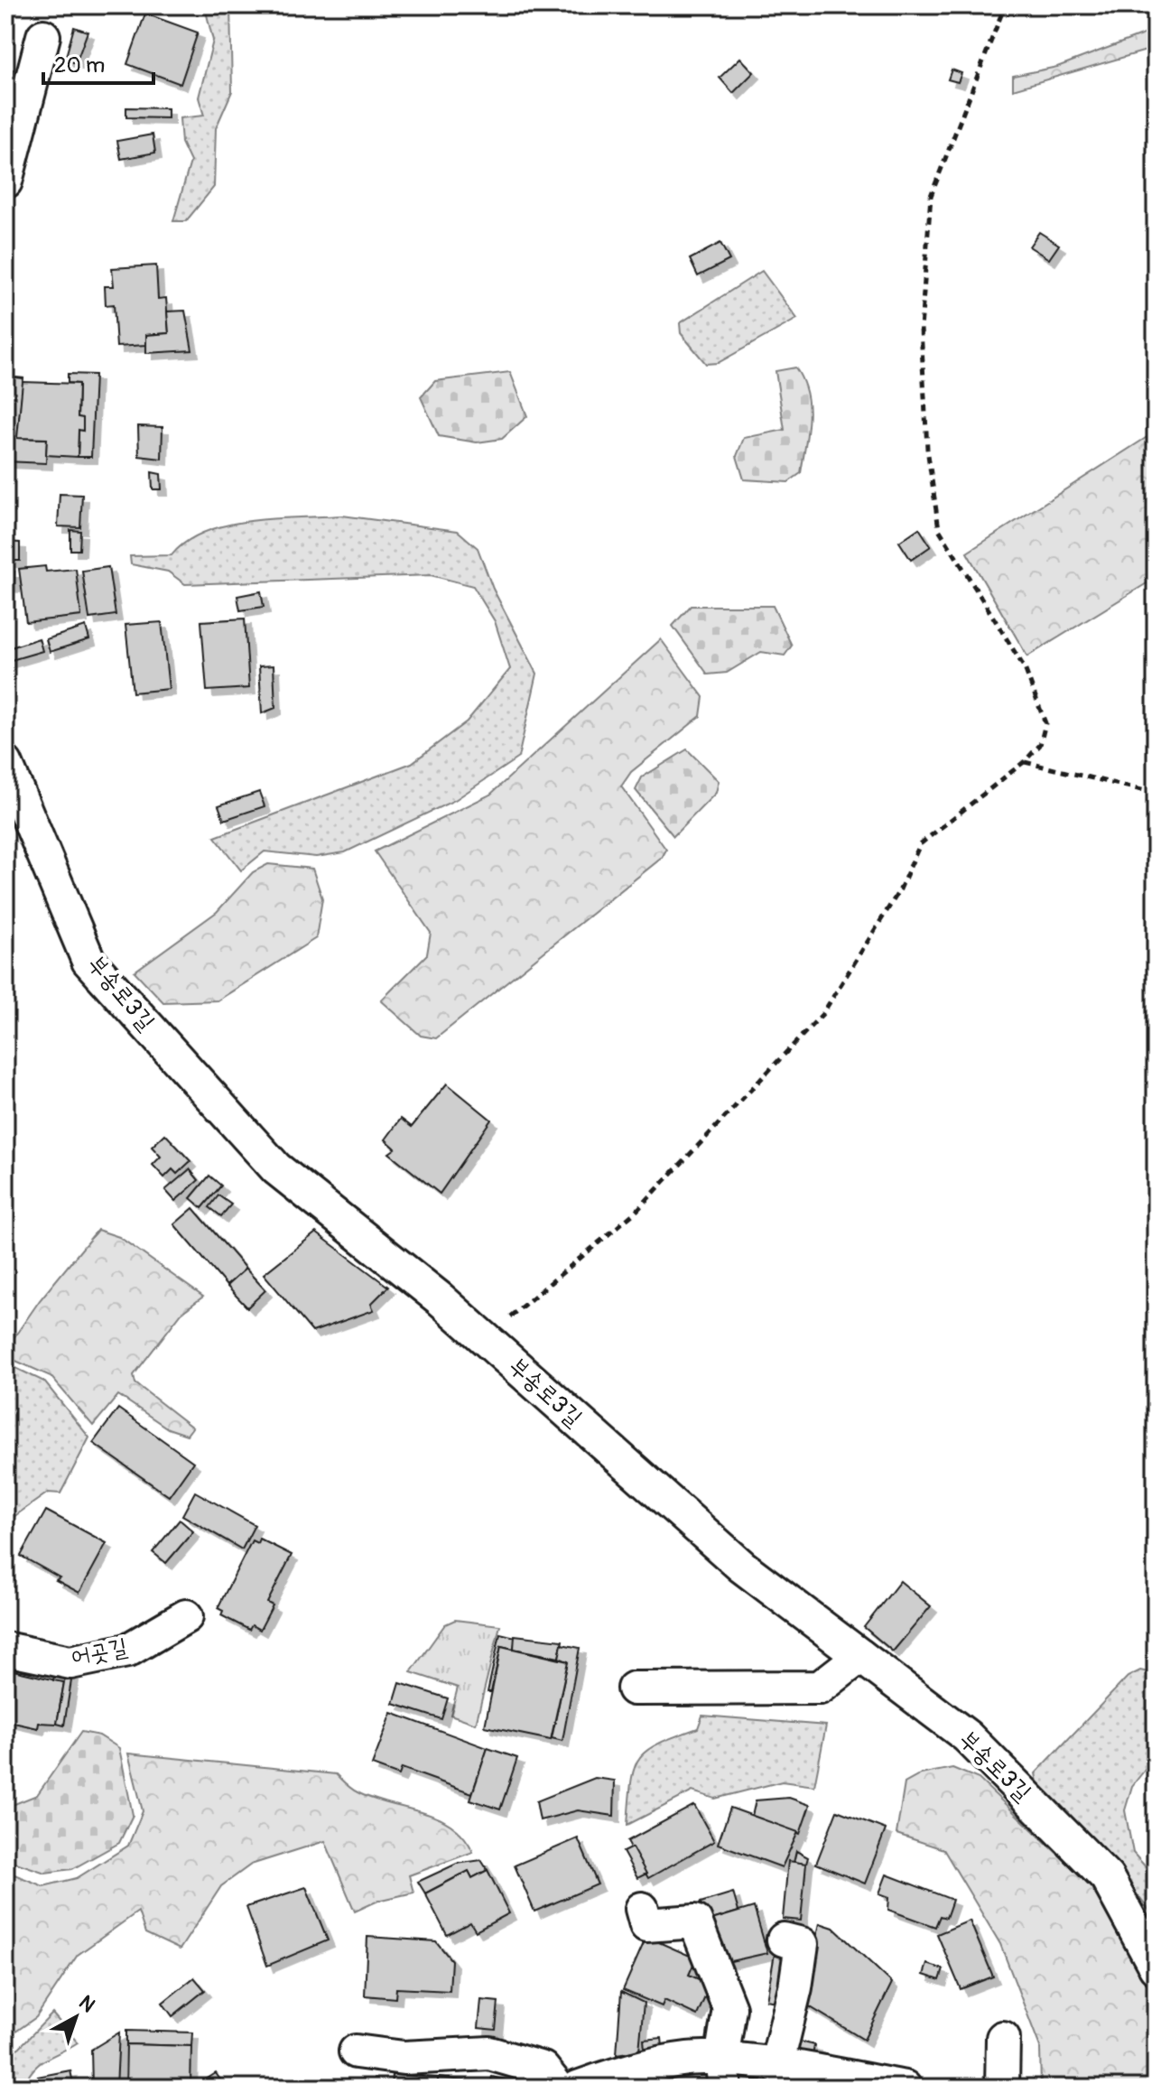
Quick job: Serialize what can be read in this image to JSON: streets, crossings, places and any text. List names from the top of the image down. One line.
{"streets":{"street":["부송로3길","어곳길"]},"scale_bar":"20 m","north":"top right"}
